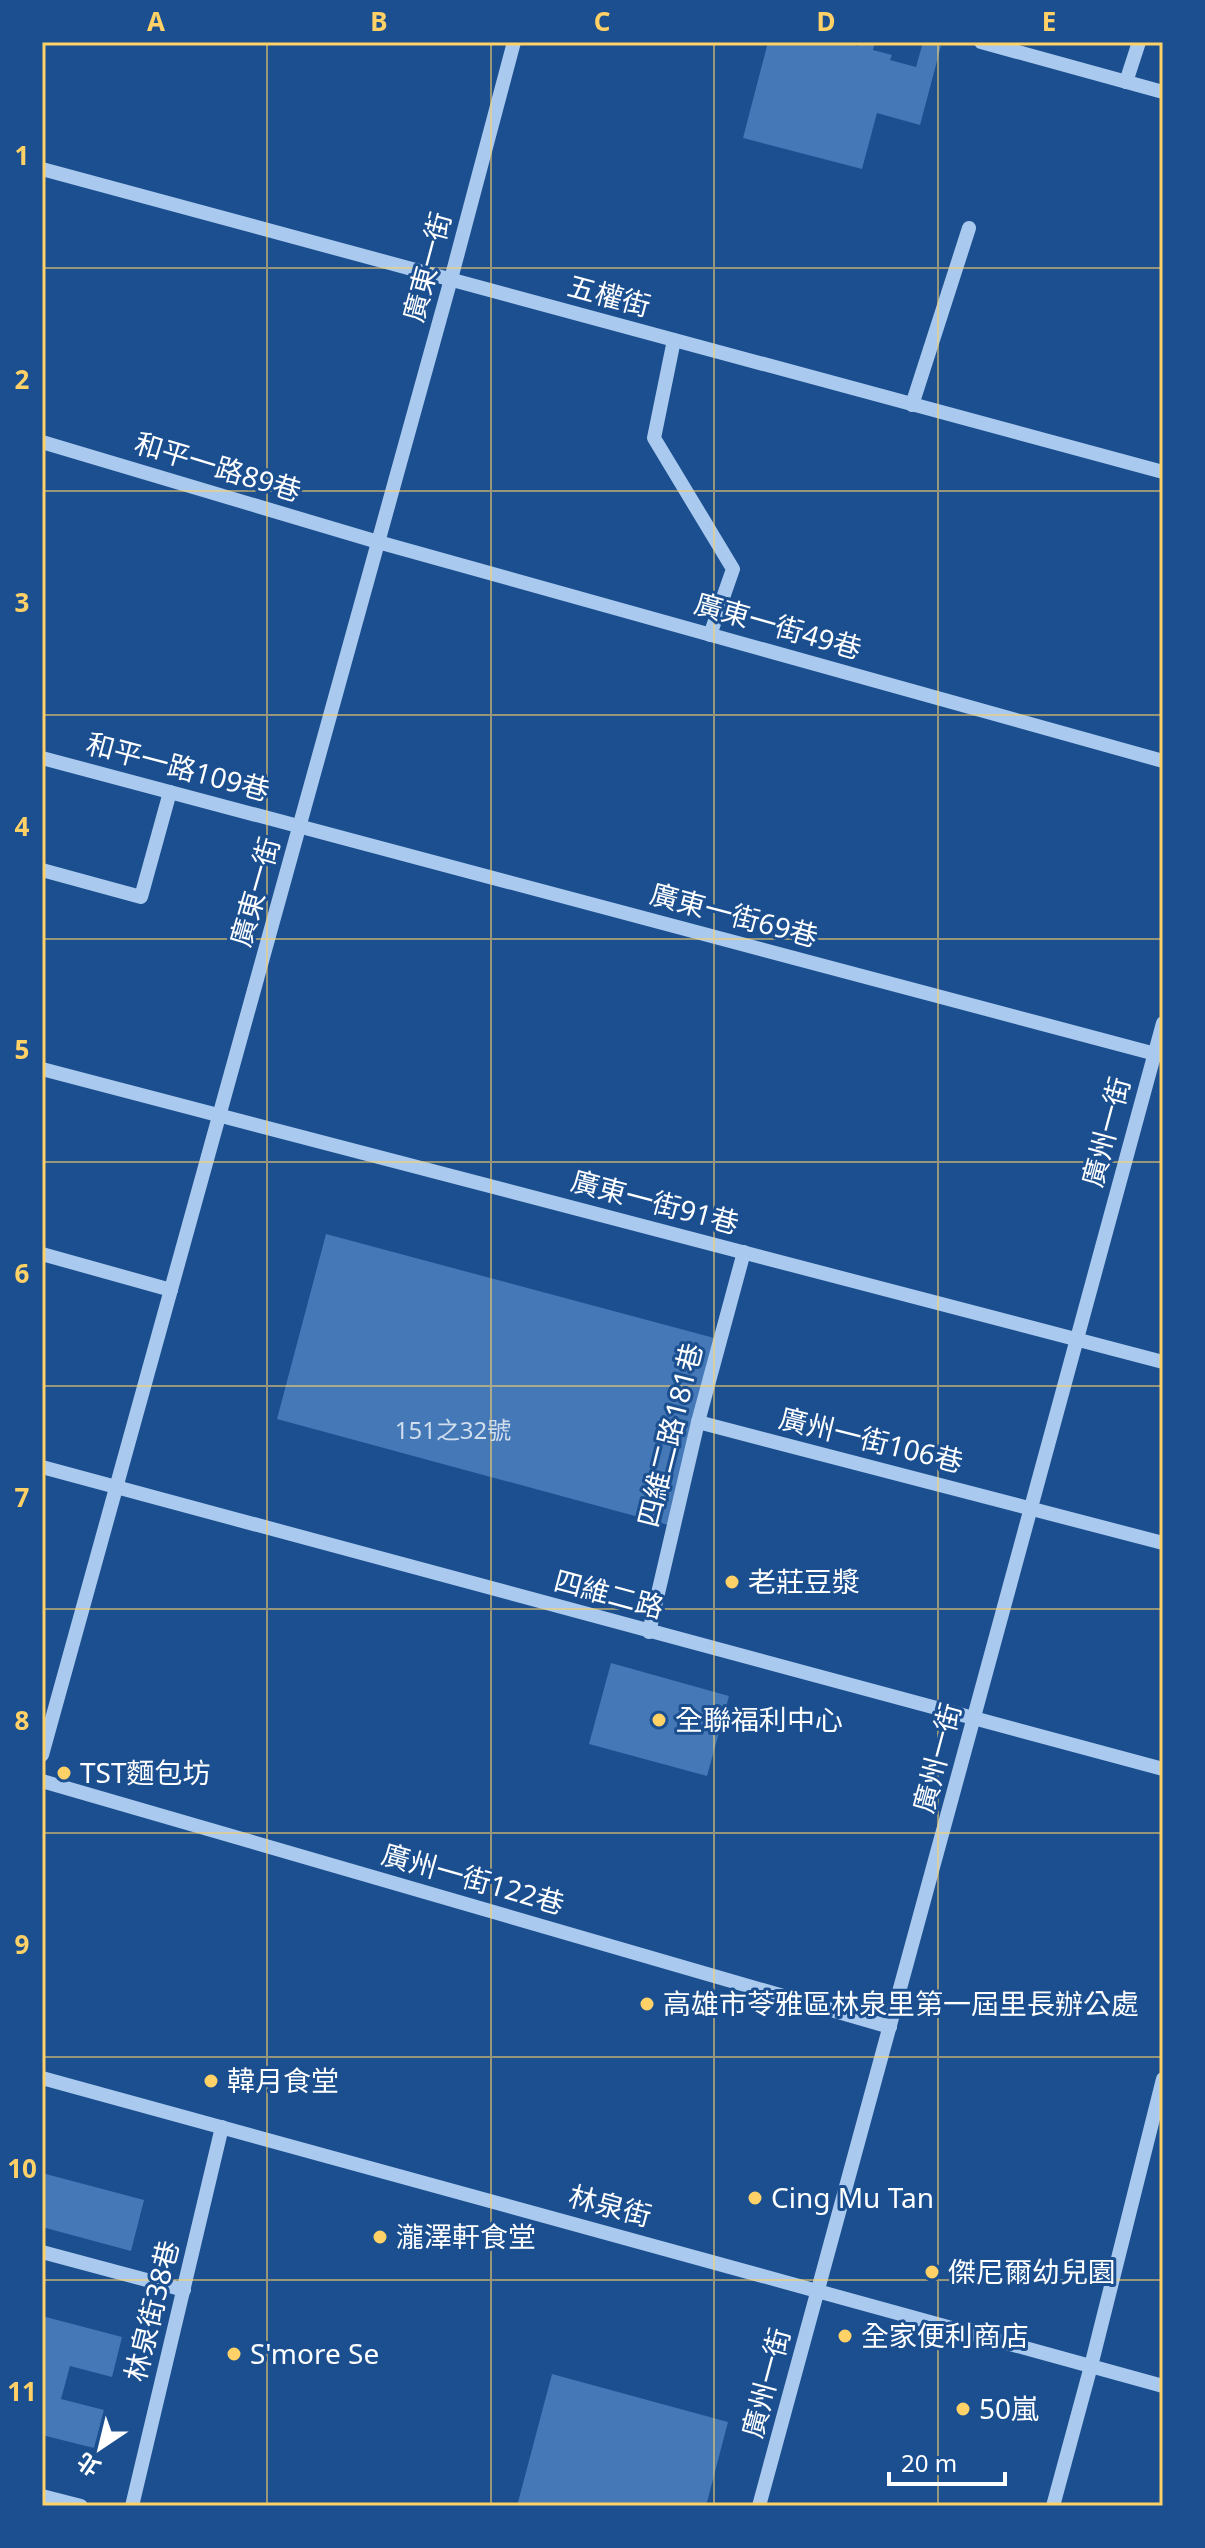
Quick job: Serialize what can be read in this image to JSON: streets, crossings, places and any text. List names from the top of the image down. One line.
{"streets":{"street":["廣東一街","五權街","和平一路89巷","廣東一街49巷","和平一路109巷","廣東一街69巷","廣州一街","廣東一街91巷","四維二路181巷","廣州一街106巷","四維二路","廣州一街122巷","林泉街","林泉街38巷"]},"crossings":[["廣東一街","五權街"],["廣東一街","和平一路89巷"],["廣東一街","廣東一街49巷"],["廣東一街","和平一路109巷"],["廣東一街","廣東一街69巷"],["廣東一街","廣東一街91巷"],["廣東一街","四維二路"],["和平一路89巷","廣東一街49巷"],["和平一路109巷","廣東一街69巷"],["廣東一街69巷","廣州一街"],["廣州一街","廣東一街91巷"],["廣州一街","廣州一街106巷"],["廣州一街","四維二路"],["廣州一街","廣州一街122巷"],["廣州一街","林泉街"],["廣東一街91巷","四維二路181巷"],["四維二路181巷","廣州一街106巷"],["四維二路181巷","四維二路"],["林泉街","林泉街38巷"]],"places":["老莊豆漿","全聯福利中心","TST麵包坊","高雄市苓雅區林泉里第一屆里長辦公處","韓月食堂","Cing Mu Tan","瀧澤軒食堂","傑尼爾幼兒園","全家便利商店","S'more Se","50嵐"],"house_numbers":["151之32號"],"scale_bar":"20 m","north":"bottom left","grid":{"columns":["A","B","C","D","E"],"rows":["1","2","3","4","5","6","7","8","9","10","11"]}}
